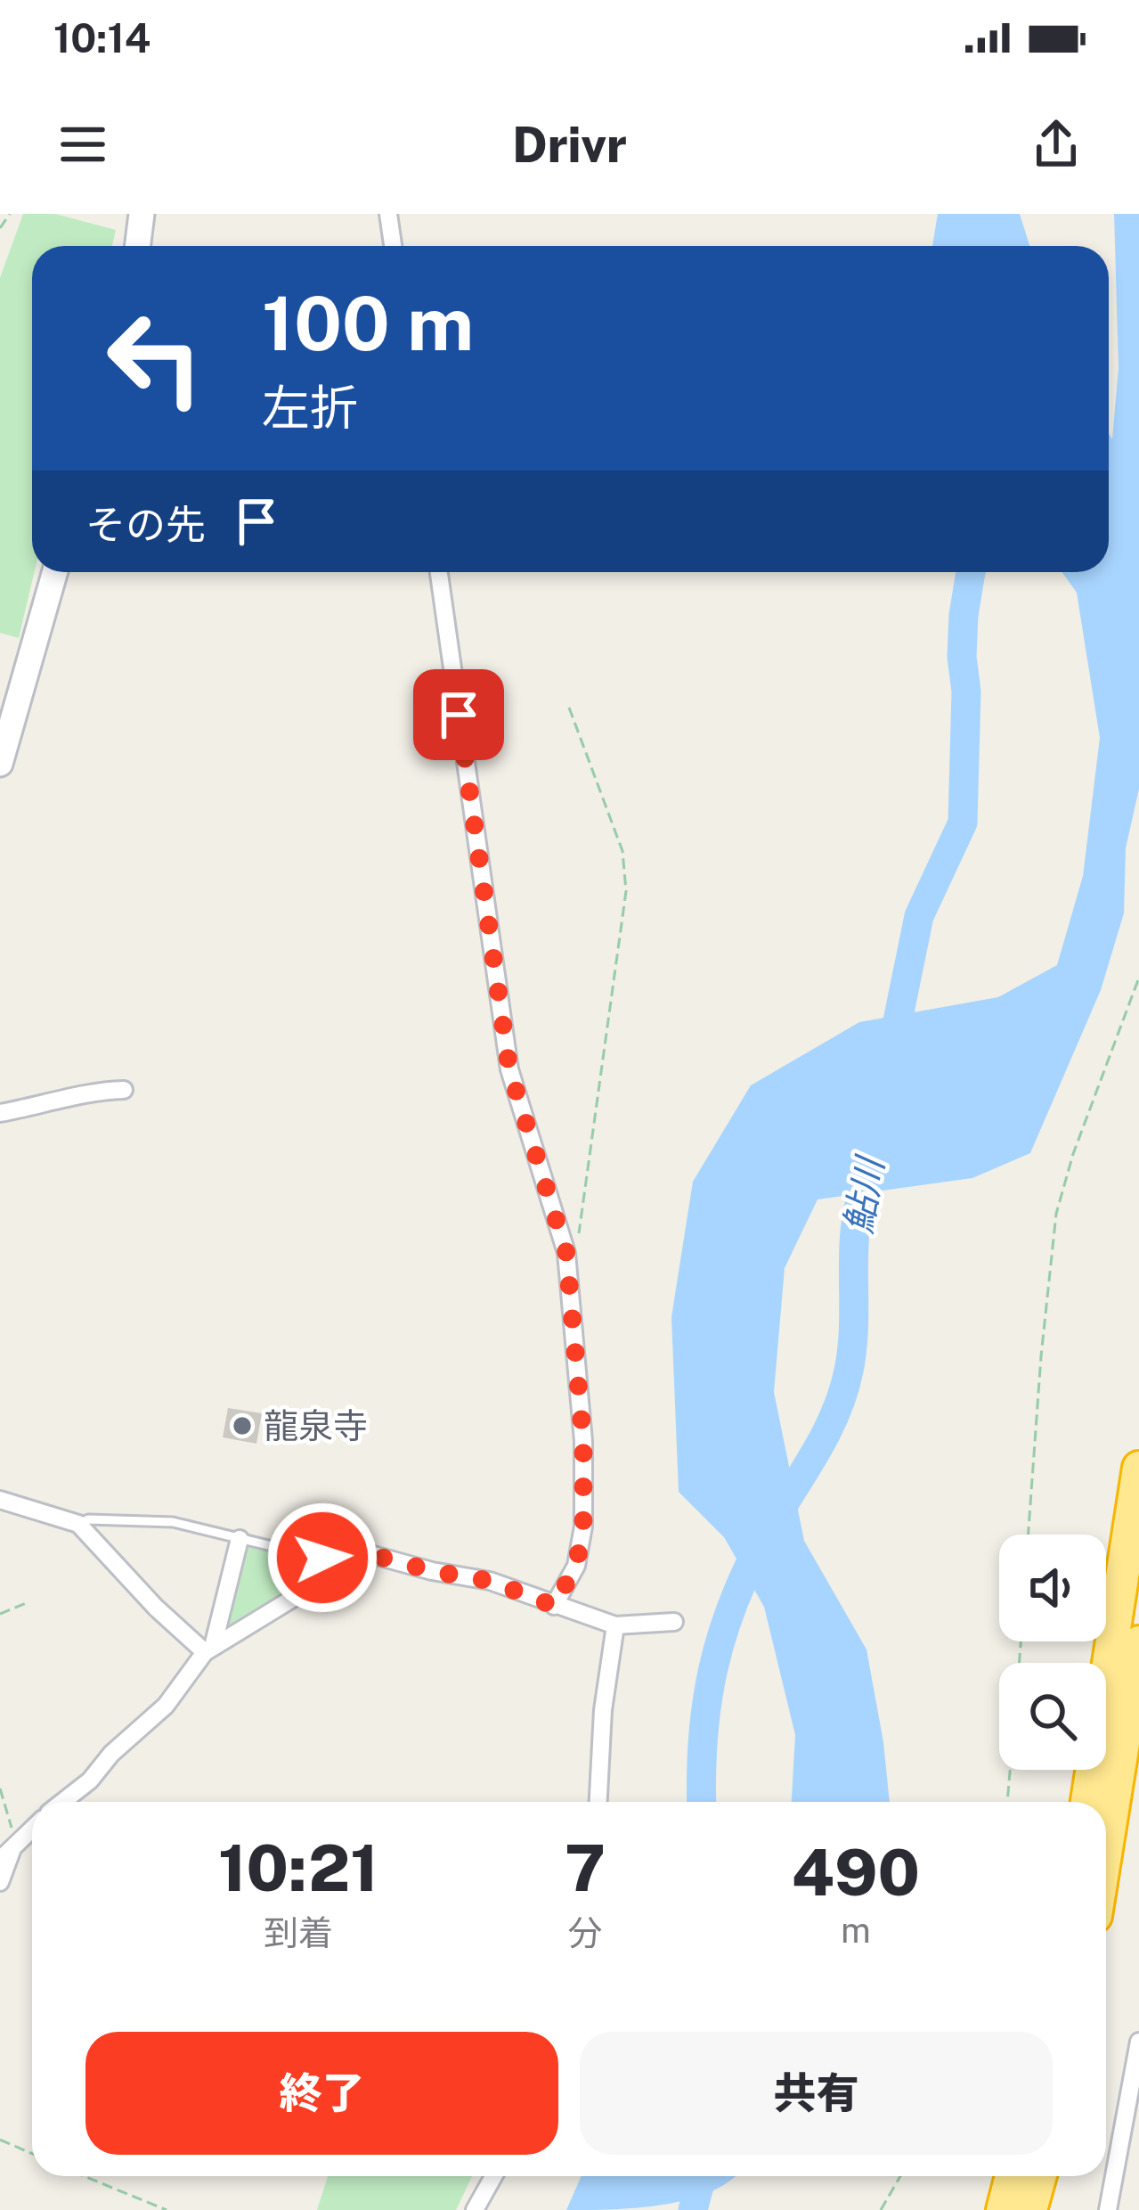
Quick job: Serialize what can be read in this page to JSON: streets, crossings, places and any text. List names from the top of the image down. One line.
{"water":["鮎川"],"places":["龍泉寺"],"page":{"status":"10:14","header":"Drivr","turn":["100 m","左折"],"then":"その先","eta":["10:21","到着","7","分","490","m"],"buttons":["終了","共有"]}}
